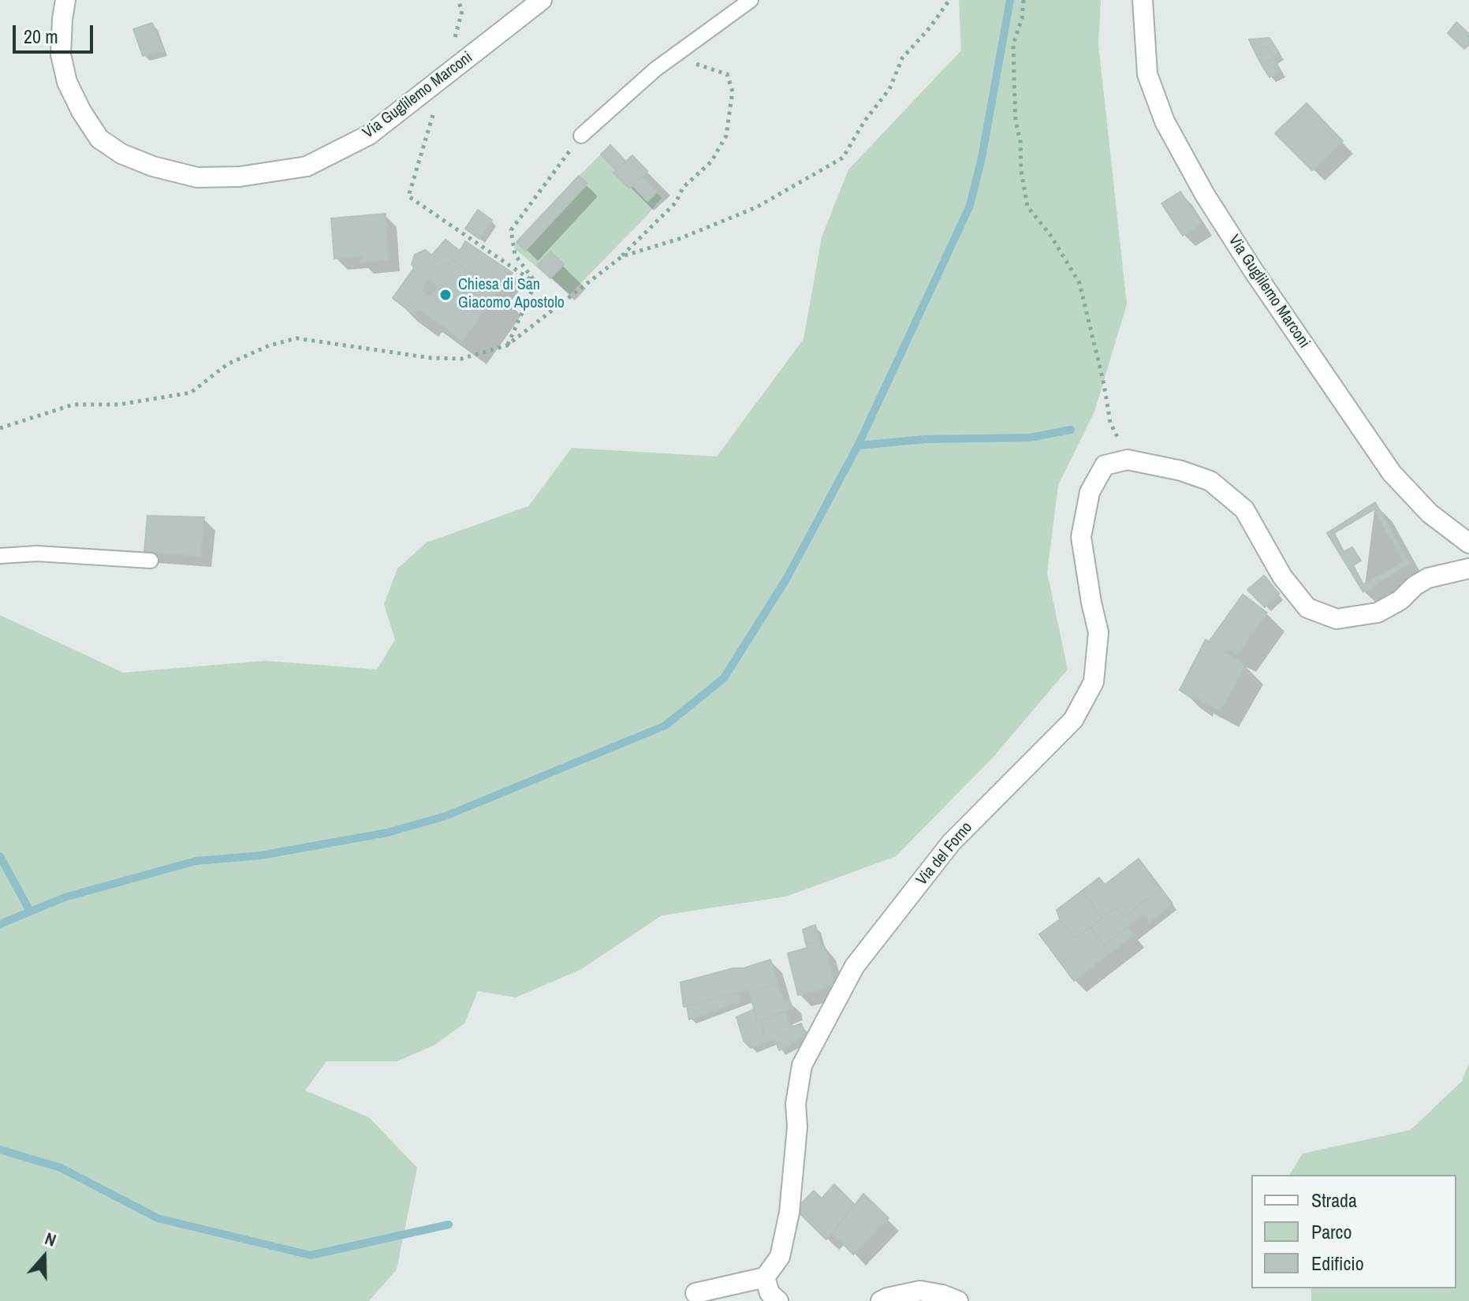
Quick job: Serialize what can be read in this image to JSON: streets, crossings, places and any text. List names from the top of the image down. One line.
{"streets":{"street":["Via Guglilemo Marconi","Via del Forno"]},"places":["Chiesa di San Giacomo Apostolo"],"legend":["Strada","Parco","Edificio"],"scale_bar":"20 m","north":"top"}
